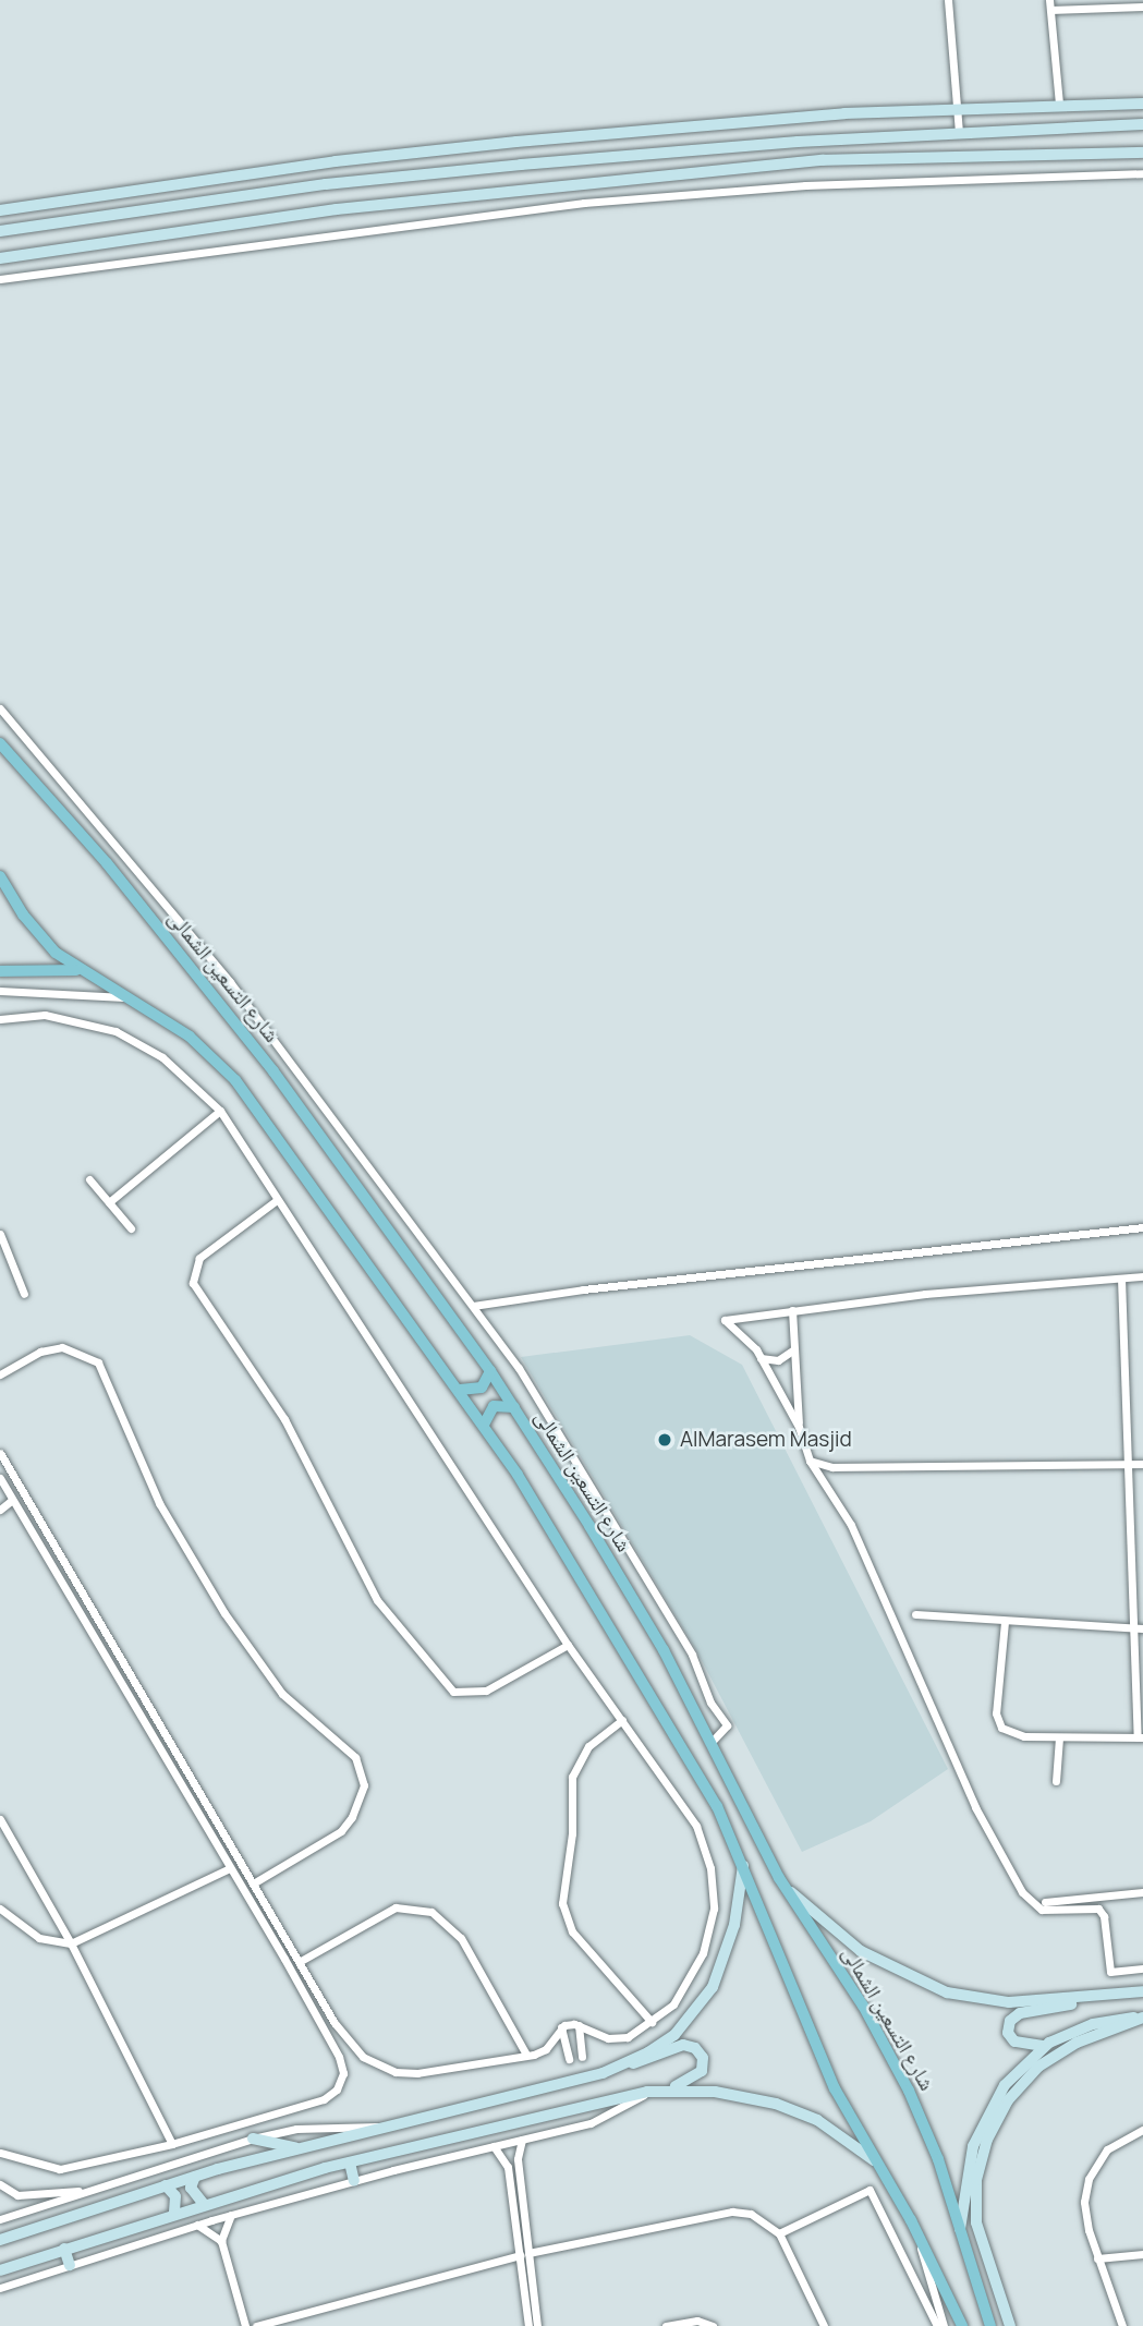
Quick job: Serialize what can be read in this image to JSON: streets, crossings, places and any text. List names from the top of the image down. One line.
{"streets":{"main road":["شارع التسعين الشمالى"]},"places":["AlMarasem Masjid"]}
